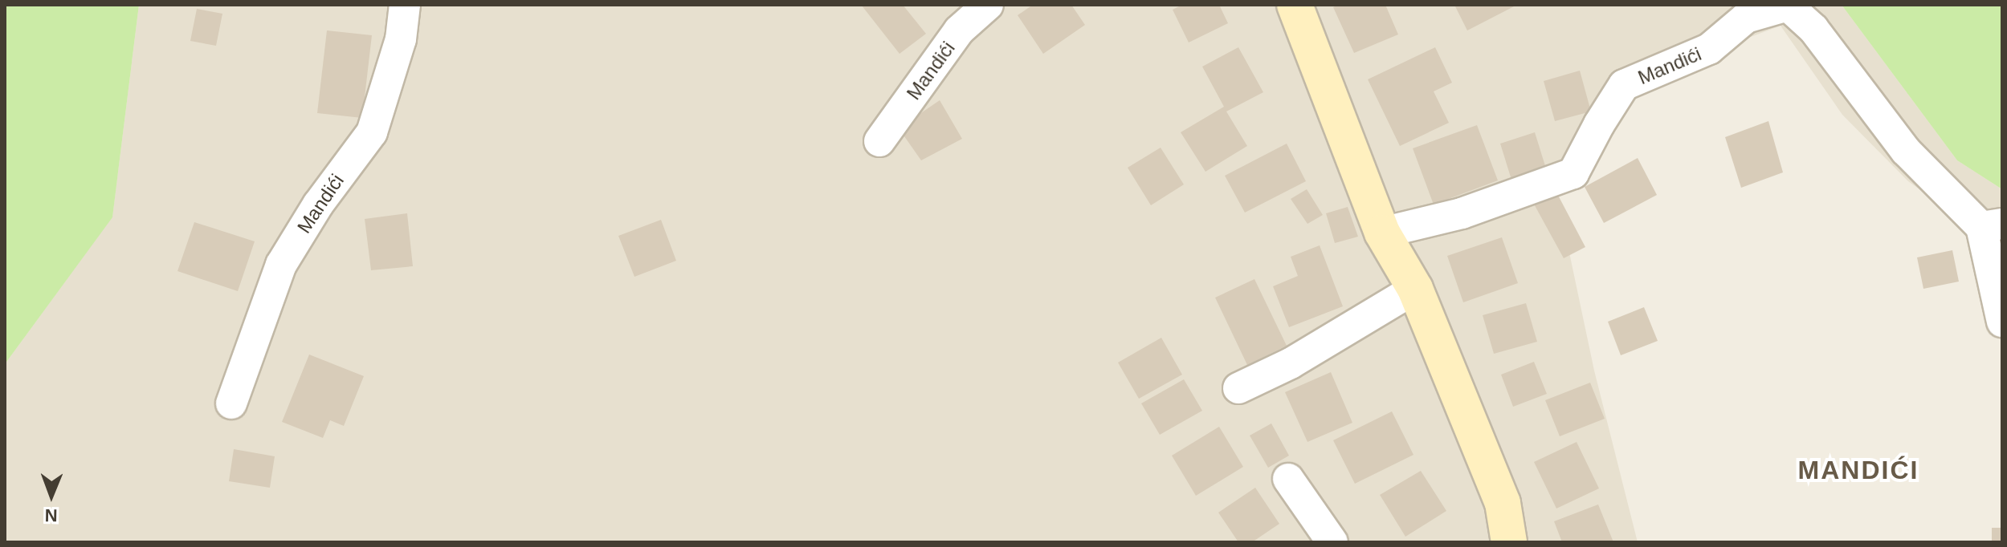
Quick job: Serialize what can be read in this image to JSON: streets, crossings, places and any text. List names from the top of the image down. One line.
{"streets":{"street":["Mandići"]},"districts":["MANDIĆI"],"north":"bottom"}
